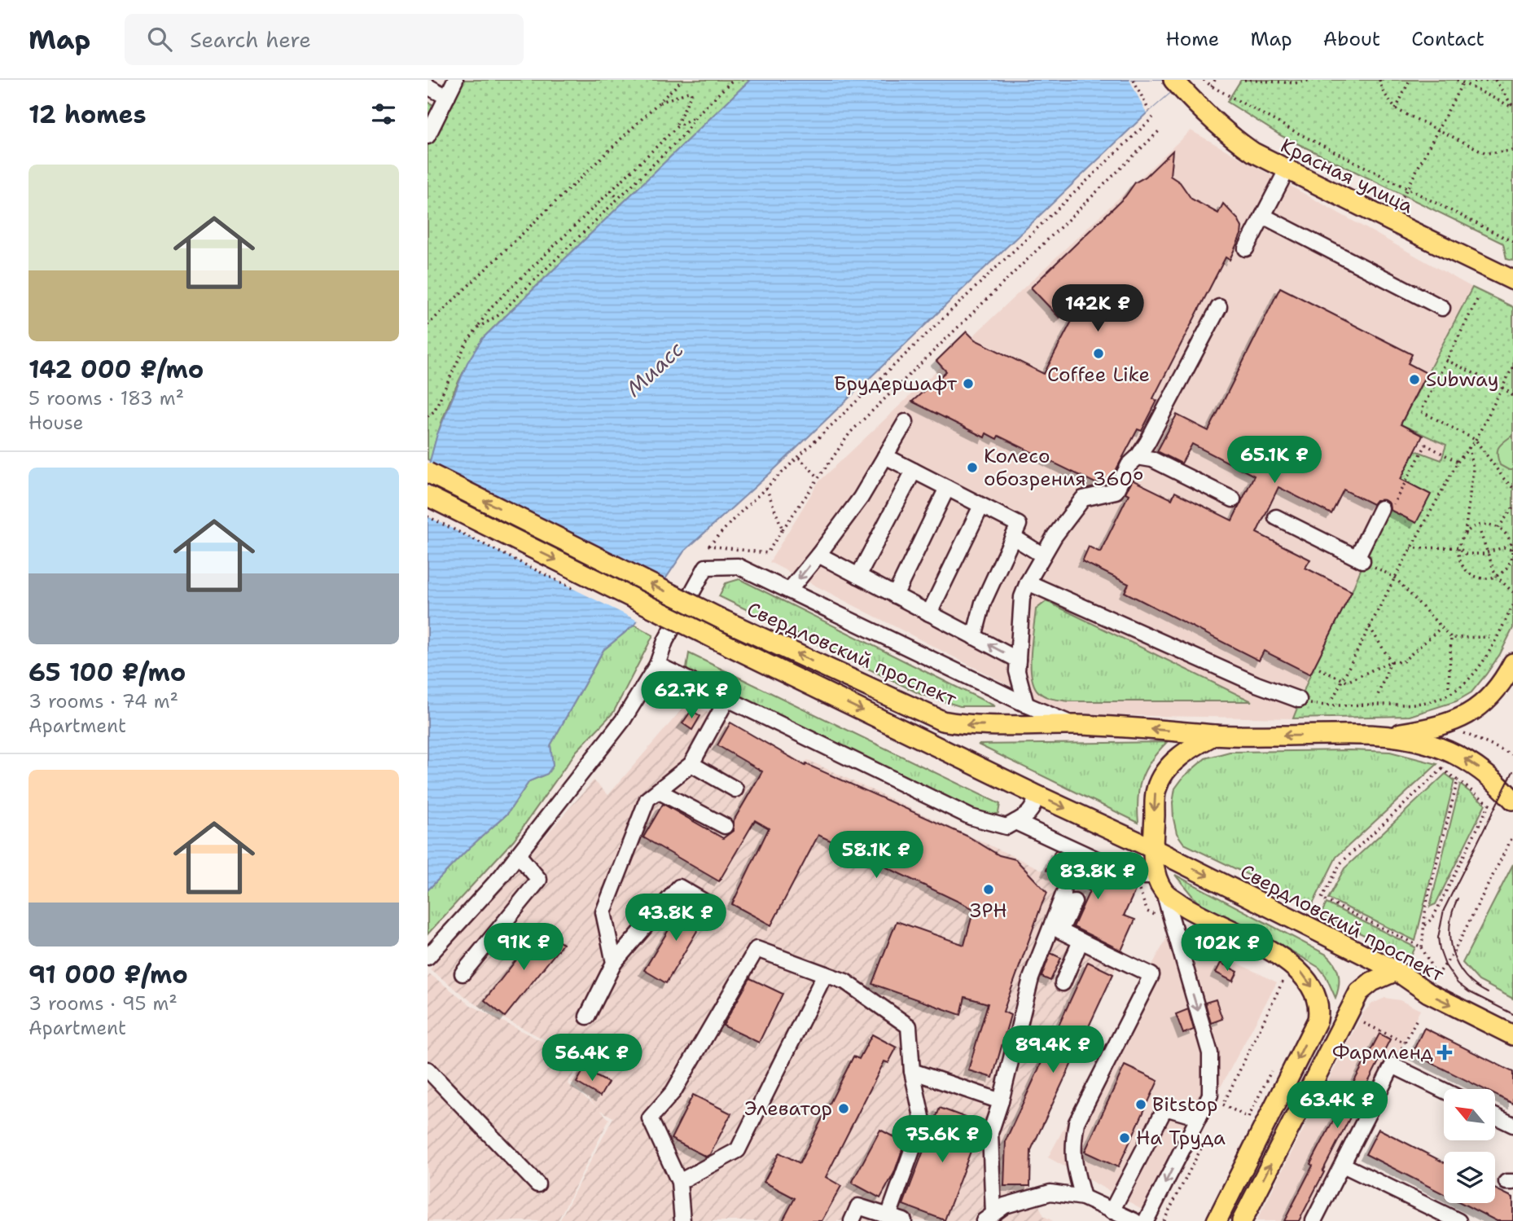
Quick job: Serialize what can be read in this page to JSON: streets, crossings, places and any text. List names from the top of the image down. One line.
{"streets":{"main road":["Красная улица","Свердловский проспект"]},"water":["Миасс"],"places":{"other":["Coffee Like","Subway","Брудершафт","Колесо обозрения 360°","ЗРН","Bitstop","Элеватор","На Труда"],"health":["Фармленд"]},"north":"top left","page":{"header":"Map","search":"Search here","nav":["Home","Map","About","Contact"],"heading":"12 homes","list":[{"name":"142 000 ₽/mo","note":"5 rooms · 183 m² · House"},{"name":"65 100 ₽/mo","note":"3 rooms · 74 m² · Apartment"},{"name":"91 000 ₽/mo","note":"3 rooms · 95 m² · Apartment"}],"price":["142K ₽","65.1K ₽","62.7K ₽","58.1K ₽","83.8K ₽","43.8K ₽","91K ₽","102K ₽","89.4K ₽","56.4K ₽","63.4K ₽","75.6K ₽"]}}
